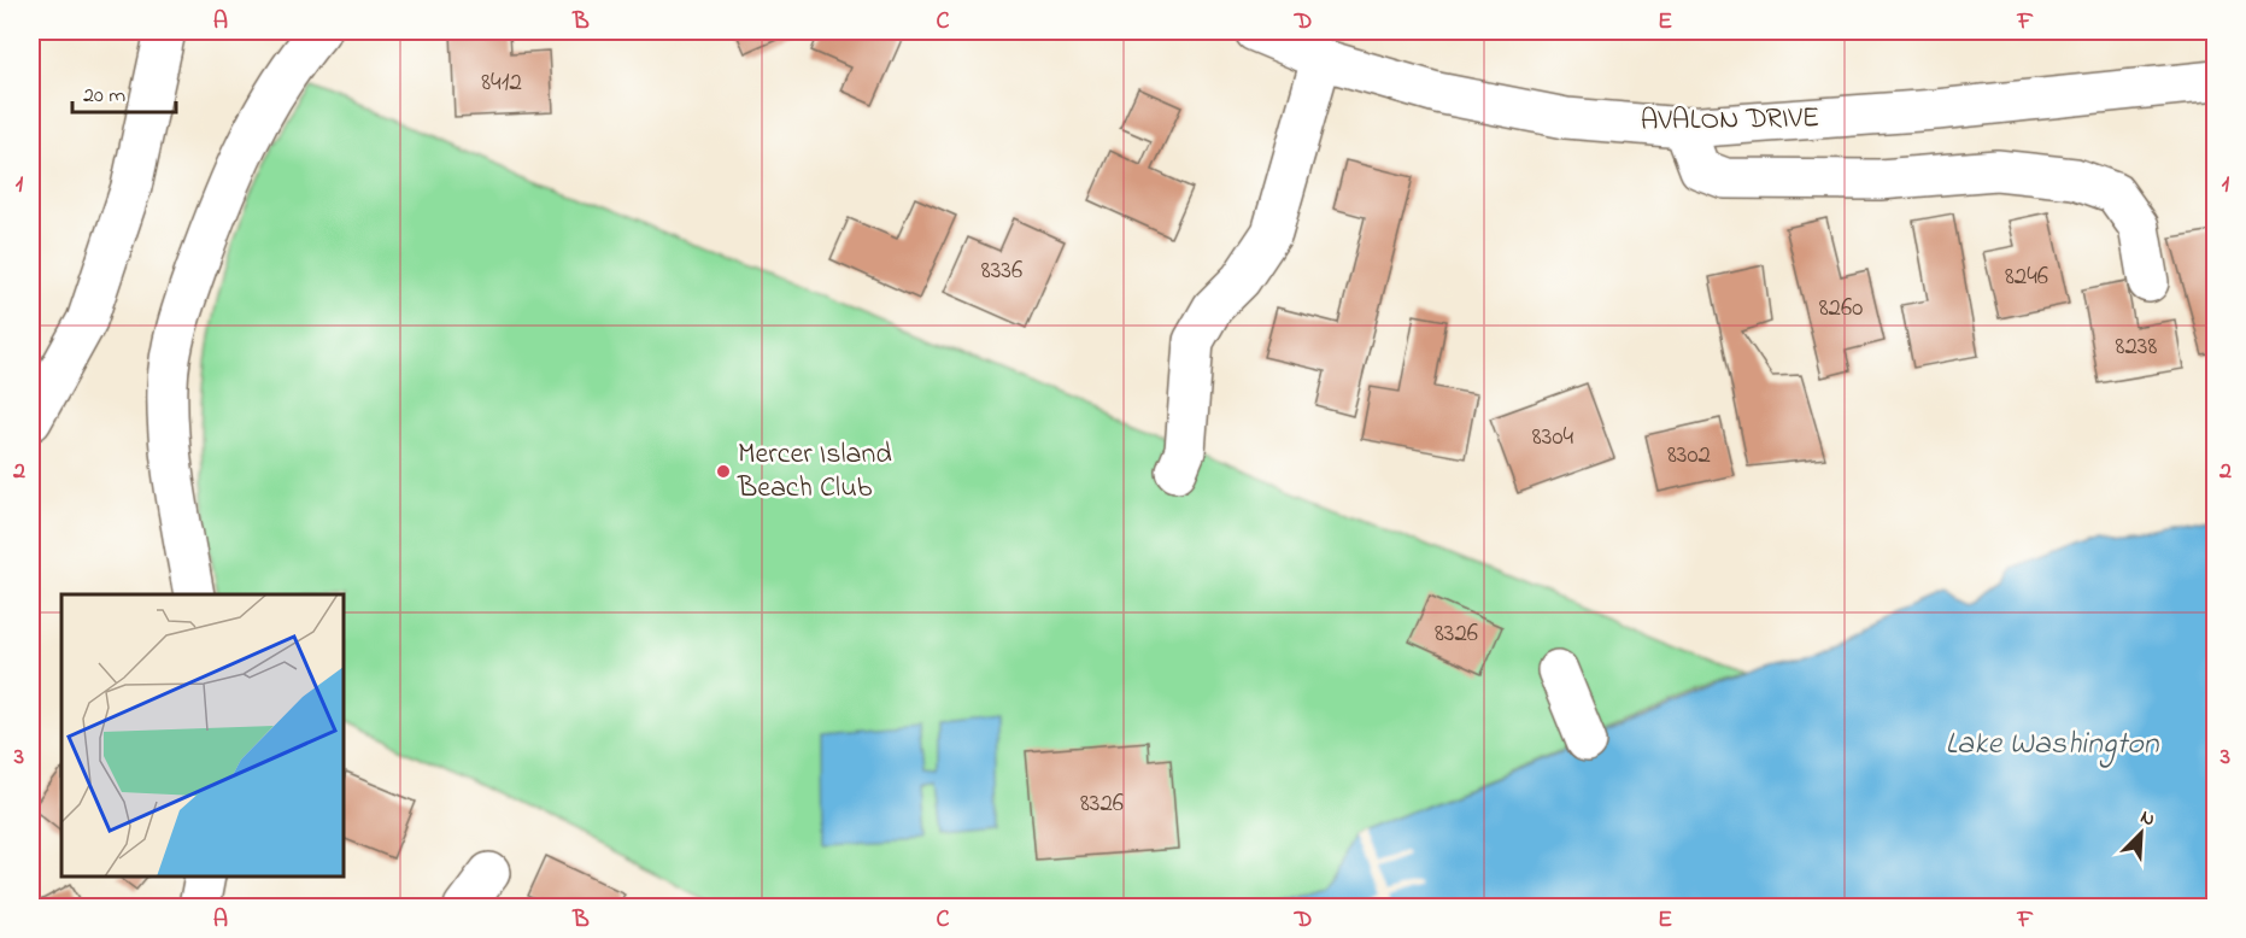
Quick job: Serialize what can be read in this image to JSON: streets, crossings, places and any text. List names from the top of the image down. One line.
{"streets":{"street":["AVALON DRIVE"]},"water":["Lake Washington"],"places":["Mercer Island Beach Club"],"house_numbers":["8412","8336","8246","8260","8238","8304","8302","8326","8326"],"scale_bar":"20 m","north":"top right","grid":{"columns":["A","B","C","D","E","F"],"rows":["1","2","3"]}}
